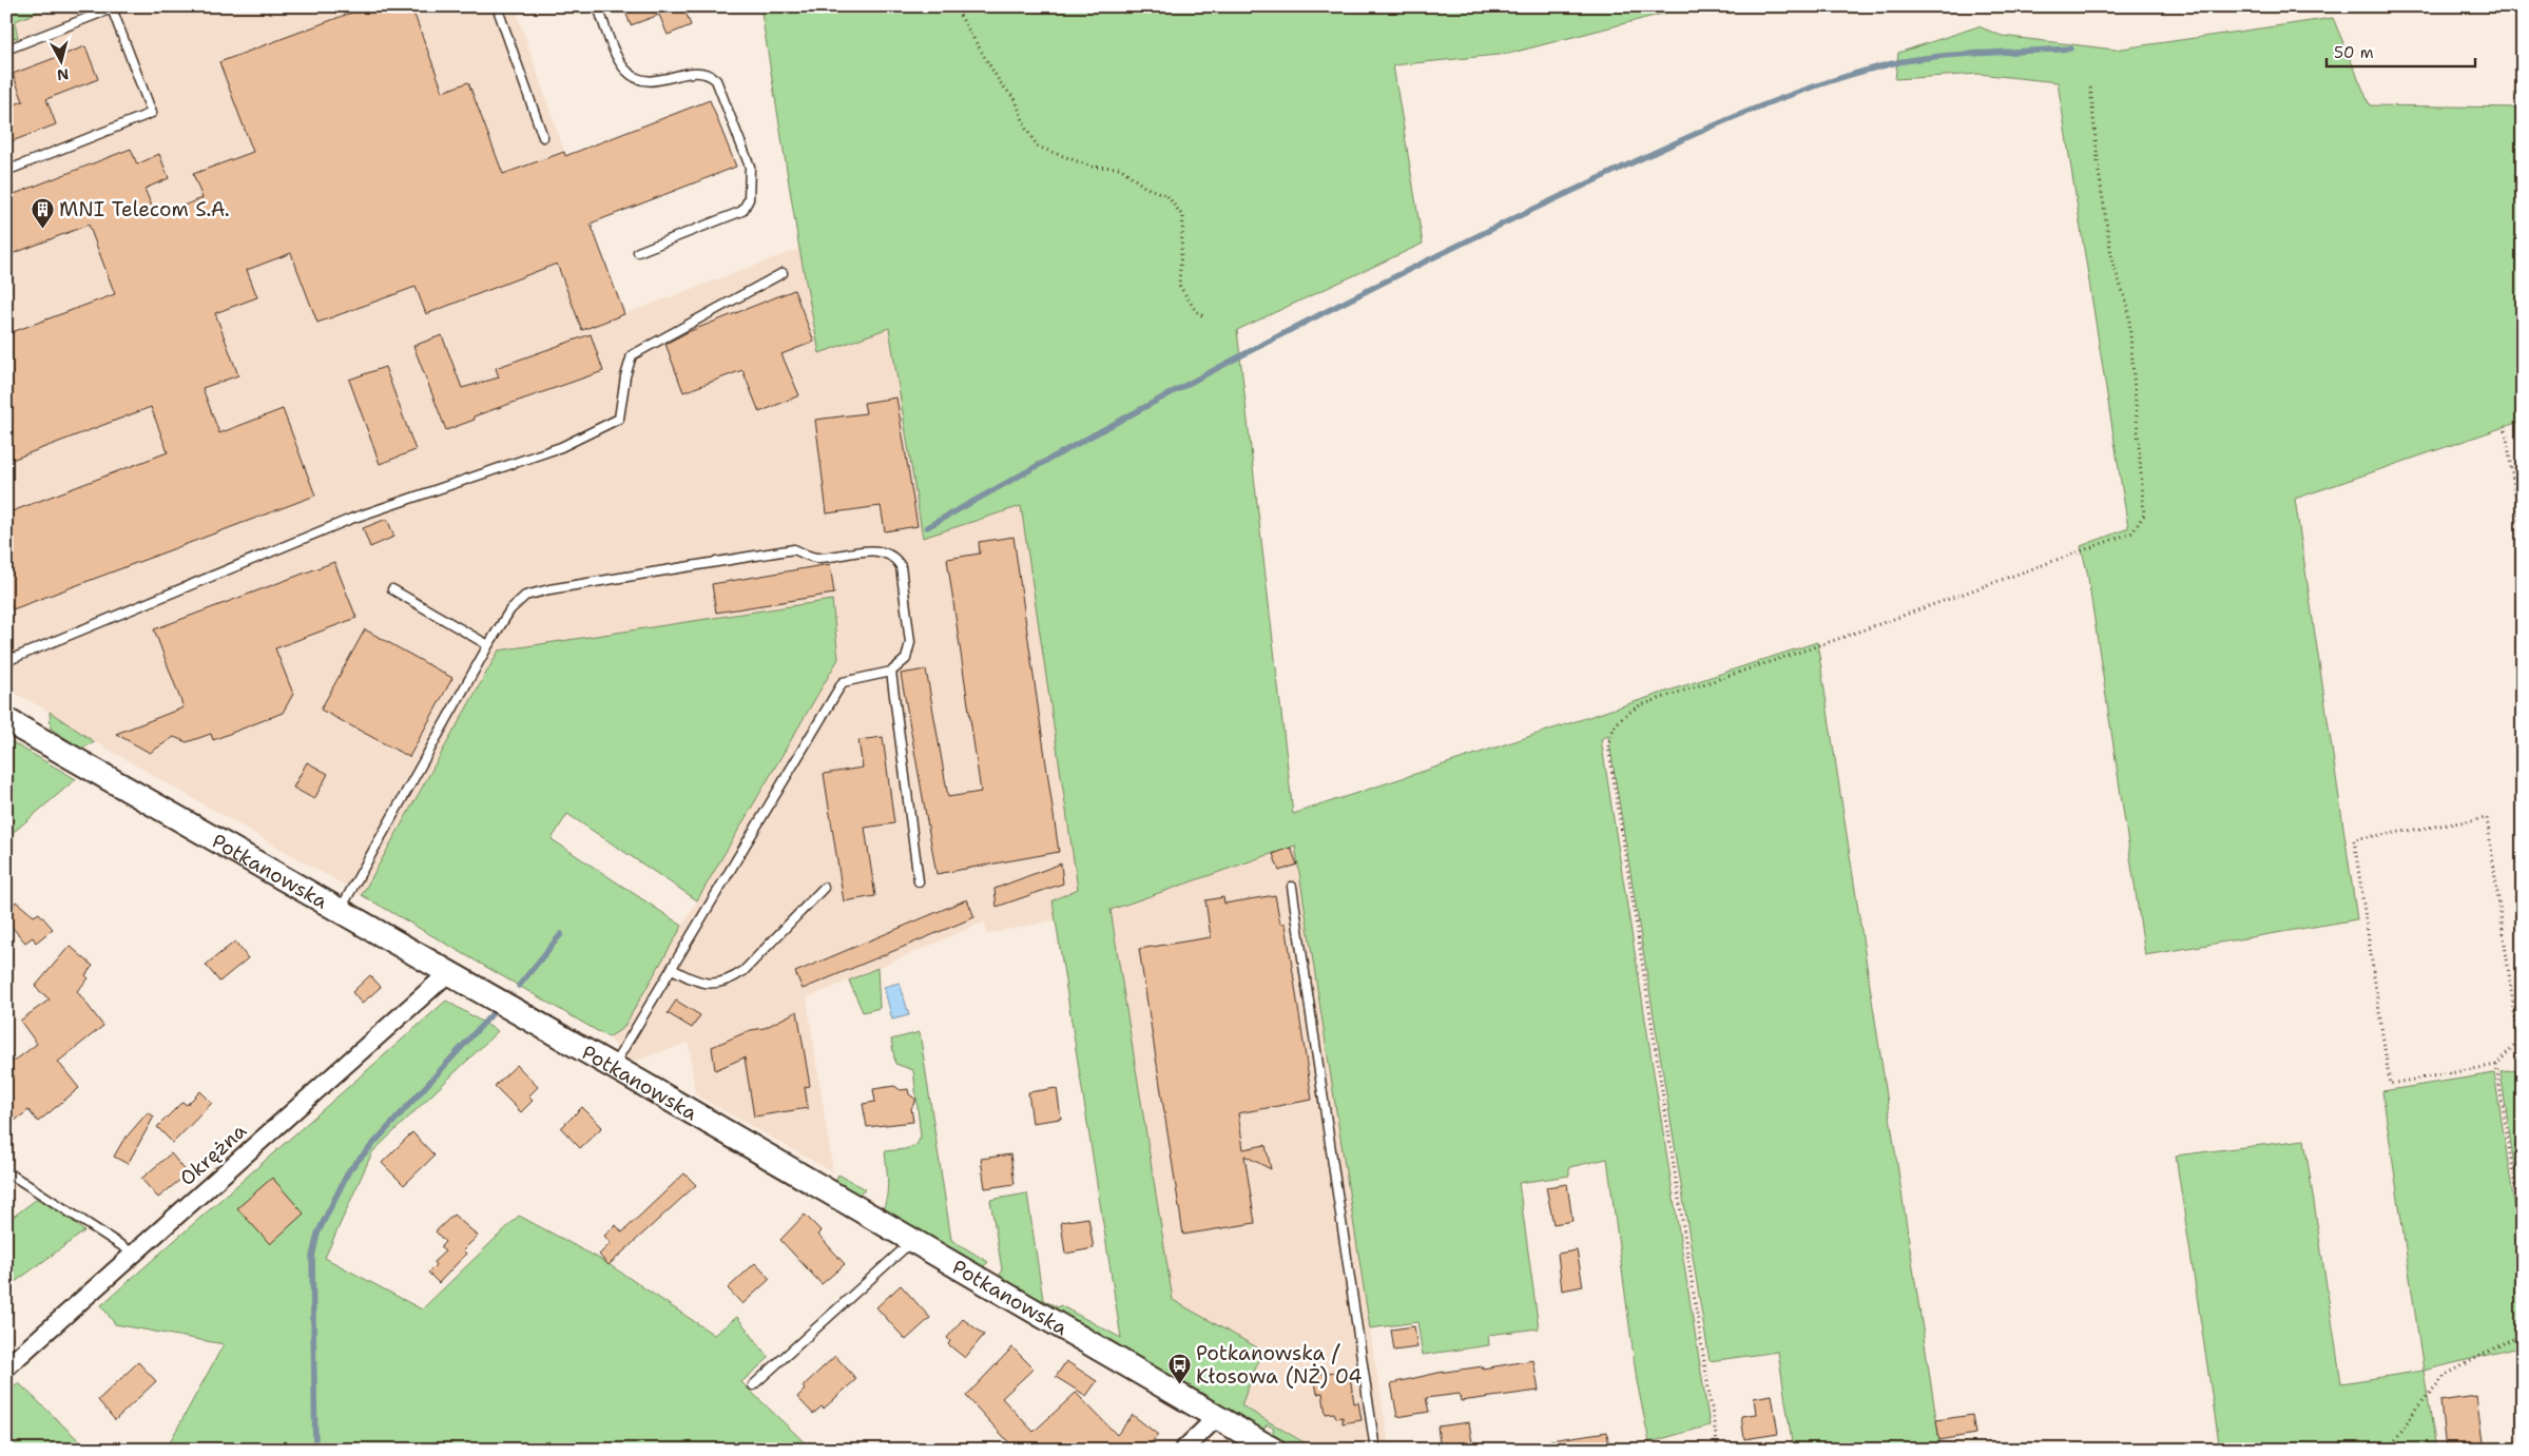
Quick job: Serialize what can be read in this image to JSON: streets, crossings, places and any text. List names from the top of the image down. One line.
{"streets":{"street":["Potkanowska","Okrężna"]},"crossings":[["Potkanowska","Okrężna"]],"places":{"building":["MNI Telecom S.A."],"bus stop":["Potkanowska / Kłosowa (NŻ) 04"]},"scale_bar":"50 m","north":"bottom"}
